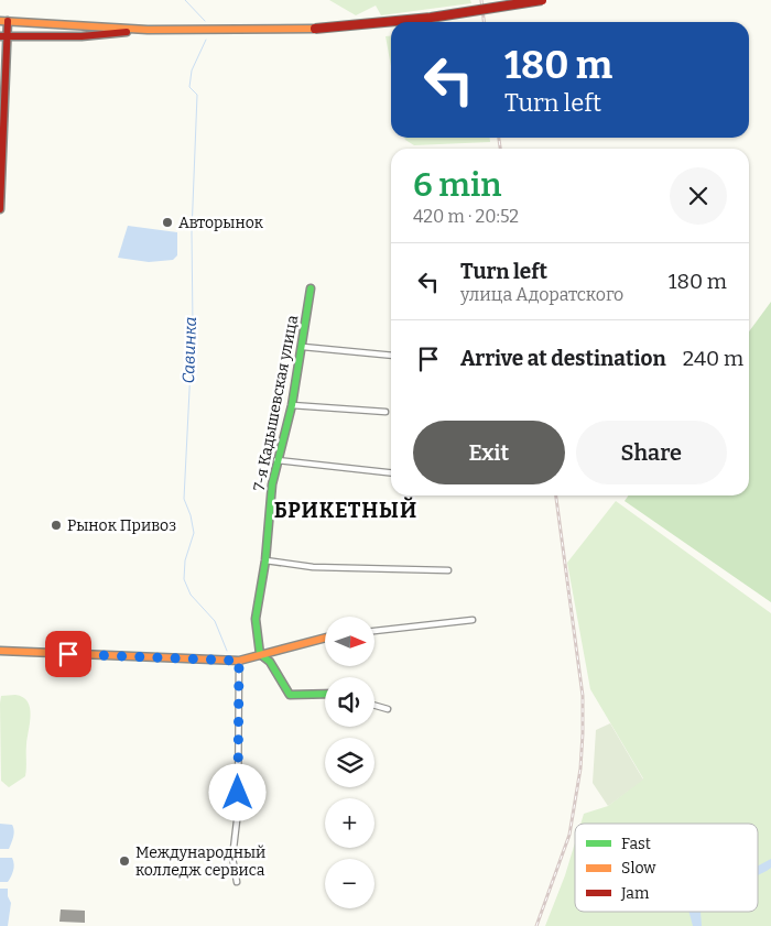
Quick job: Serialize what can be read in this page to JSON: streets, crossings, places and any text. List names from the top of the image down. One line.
{"streets":{"street":["7-я Кадышевская улица"]},"districts":["БРИКЕТНЫЙ"],"water":["Савинка"],"places":["Авторынок","Рынок Привоз","Международный колледж сервиса"],"legend":["Fast","Slow","Jam"],"north":"right","page":{"turn":["180 m","Turn left"],"heading":["6 min","420 m · 20:52"],"list":[{"name":"Turn left","note":"улица Адоратского","value":"180 m"},{"name":"Arrive at destination","value":"240 m"}],"buttons":["Exit","Share"],"map_buttons":["+","−"]}}
